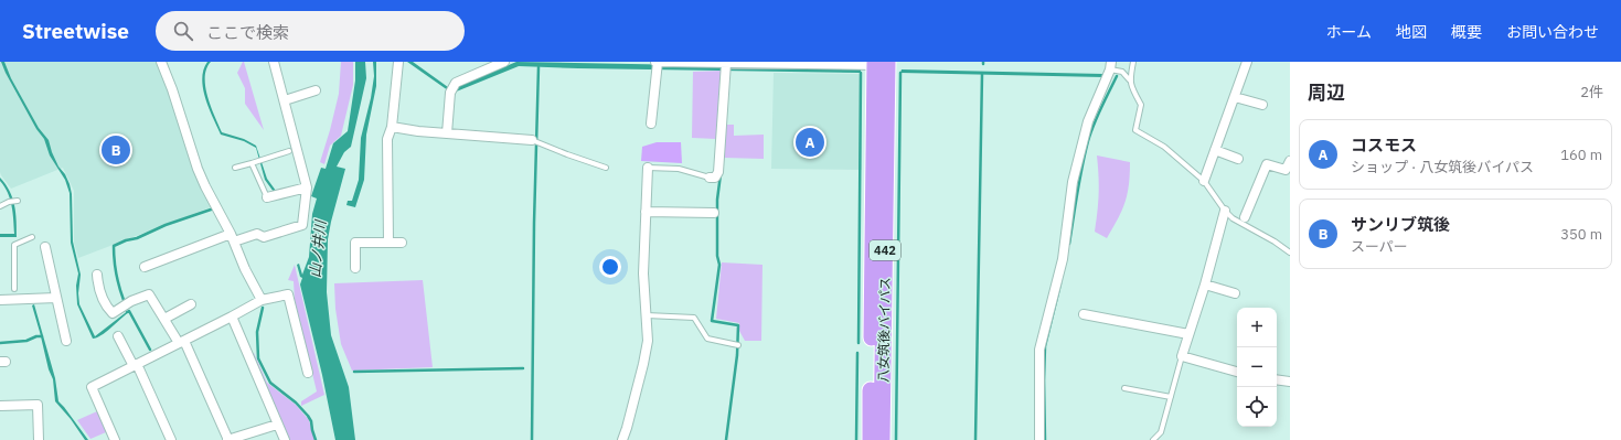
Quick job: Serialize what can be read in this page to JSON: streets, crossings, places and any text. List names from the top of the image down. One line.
{"streets":{"highway":["442","八女筑後バイパス"]},"water":["山ノ井川"],"page":{"header":"Streetwise","search":"ここで検索","nav":["ホーム","地図","概要","お問い合わせ"],"heading":["周辺","2件"],"list":[{"mark":"A","name":"コスモス","note":"ショップ · 八女筑後バイパス","value":"160 m"},{"mark":"B","name":"サンリブ筑後","note":"スーパー","value":"350 m"}],"pins":["A","B"],"map_buttons":["+","−"]}}
